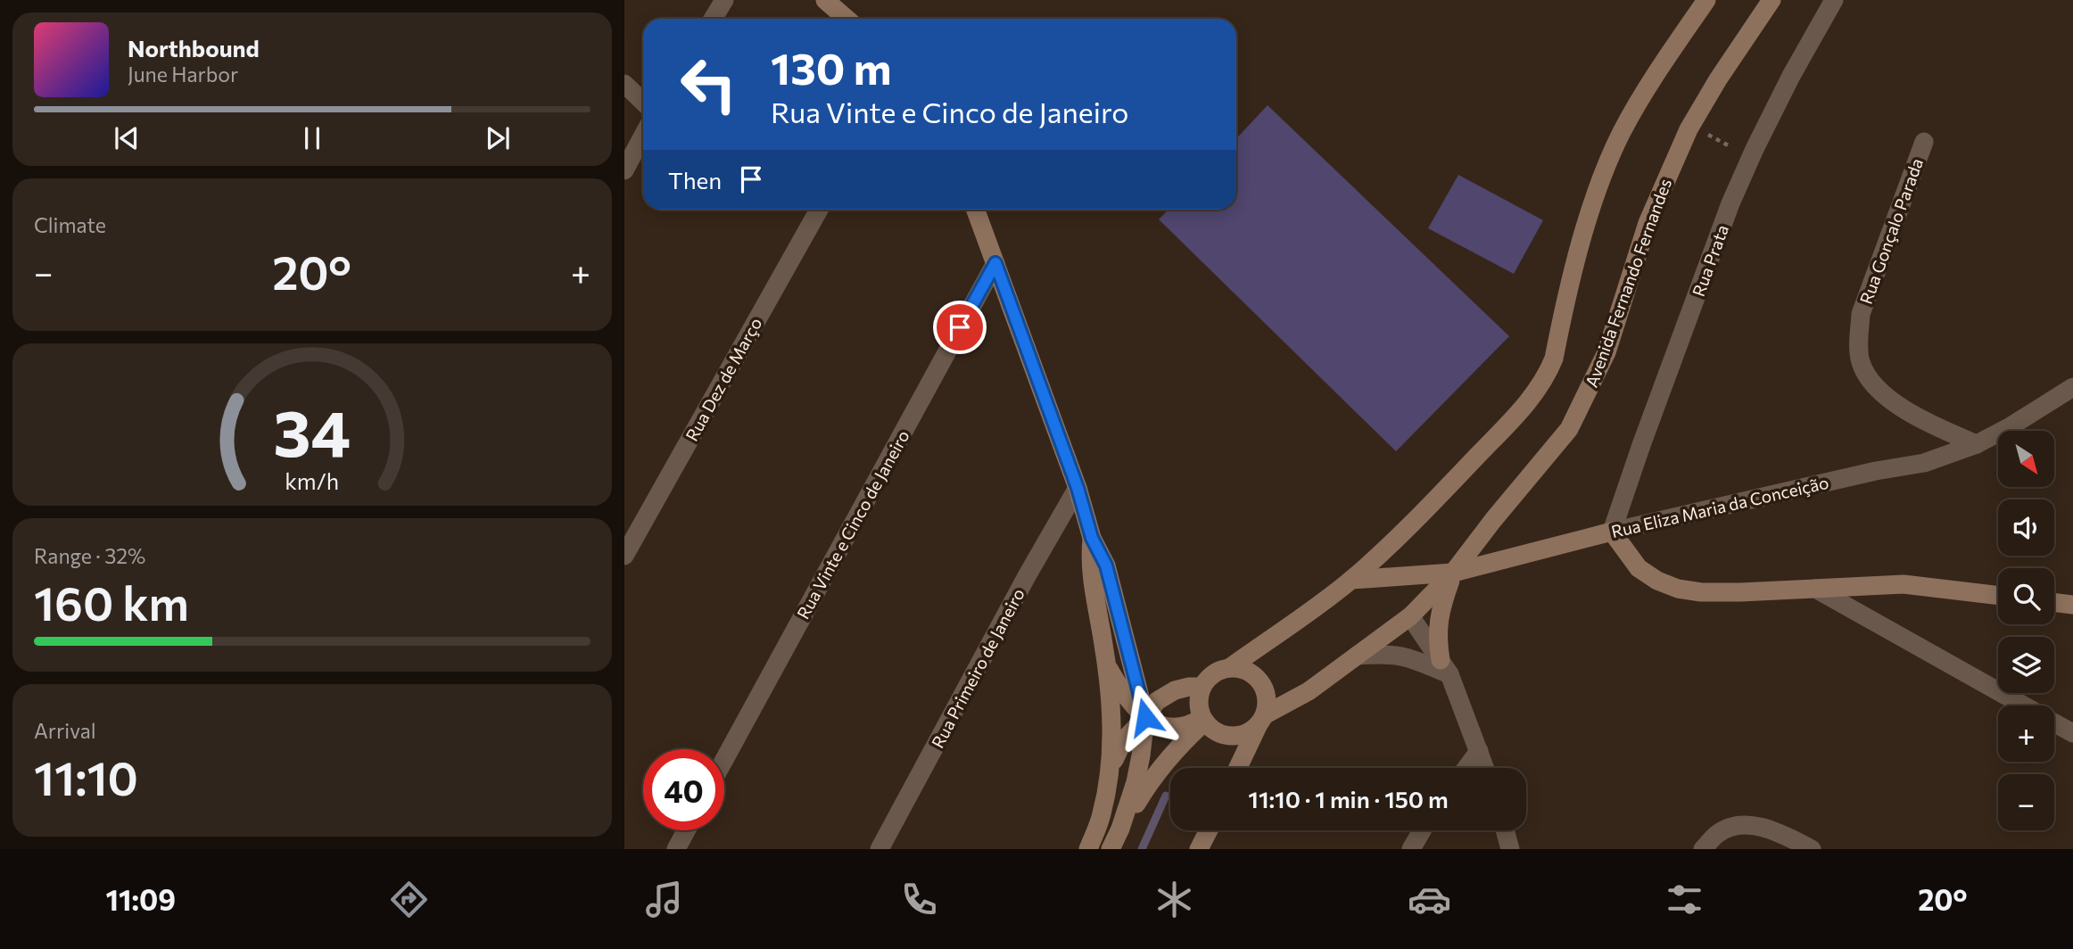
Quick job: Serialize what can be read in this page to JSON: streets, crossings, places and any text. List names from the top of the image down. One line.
{"streets":{"street":["Rua Gonçalo Parada","Rua Prata","Avenida Fernando Fernandes","Rua Dez de Março","Rua Eliza Maria da Conceição","Rua Vinte e Cinco de Janeiro","Rua Primeiro de Janeiro"]},"crossings":[["Rua Gonçalo Parada","Rua Eliza Maria da Conceição"],["Rua Prata","Rua Eliza Maria da Conceição"],["Avenida Fernando Fernandes","Rua Eliza Maria da Conceição"]],"north":"bottom right","page":{"turn":["130 m","Rua Vinte e Cinco de Janeiro"],"song":["Northbound","June Harbor"],"then":"Then","tile":["Climate",["Range · 32%","160 km"],["Arrival","11:10"]],"heat":["−","20°","+"],"map_buttons":["+","−"],"limit":"40","trip":"11:10 · 1 min · 150 m","tabs":["11:09","20°"],"gauge":["34","km/h"]}}
